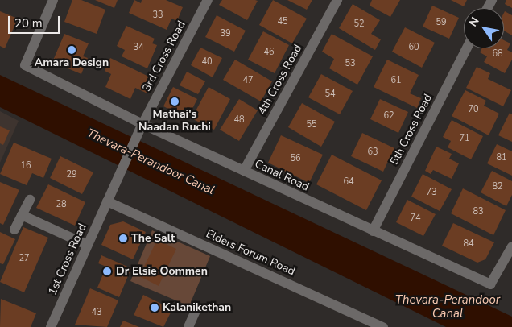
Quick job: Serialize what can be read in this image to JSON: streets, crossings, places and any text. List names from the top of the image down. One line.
{"streets":{"street":["3rd Cross Road","4th Cross Road","5th Cross Road","Canal Road","Elders Forum Road","1st Cross Road"]},"crossings":[["3rd Cross Road","Canal Road"],["3rd Cross Road","Elders Forum Road"],["3rd Cross Road","1st Cross Road"],["4th Cross Road","Canal Road"],["5th Cross Road","Canal Road"],["Elders Forum Road","1st Cross Road"]],"water":["Thevara-Perandoor Canal"],"places":["Amara Design","Mathai's Naadan Ruchi","The Salt","Dr Elsie Oommen","Kalanikethan"],"house_numbers":["33","45","59","52","39","34","60","46","68","40","53","47","61","54","70","62","48","55","71","63","81","56","16","29","64","82","73","28","83","74","84","27","43"],"scale_bar":"20 m","north":"top left"}
